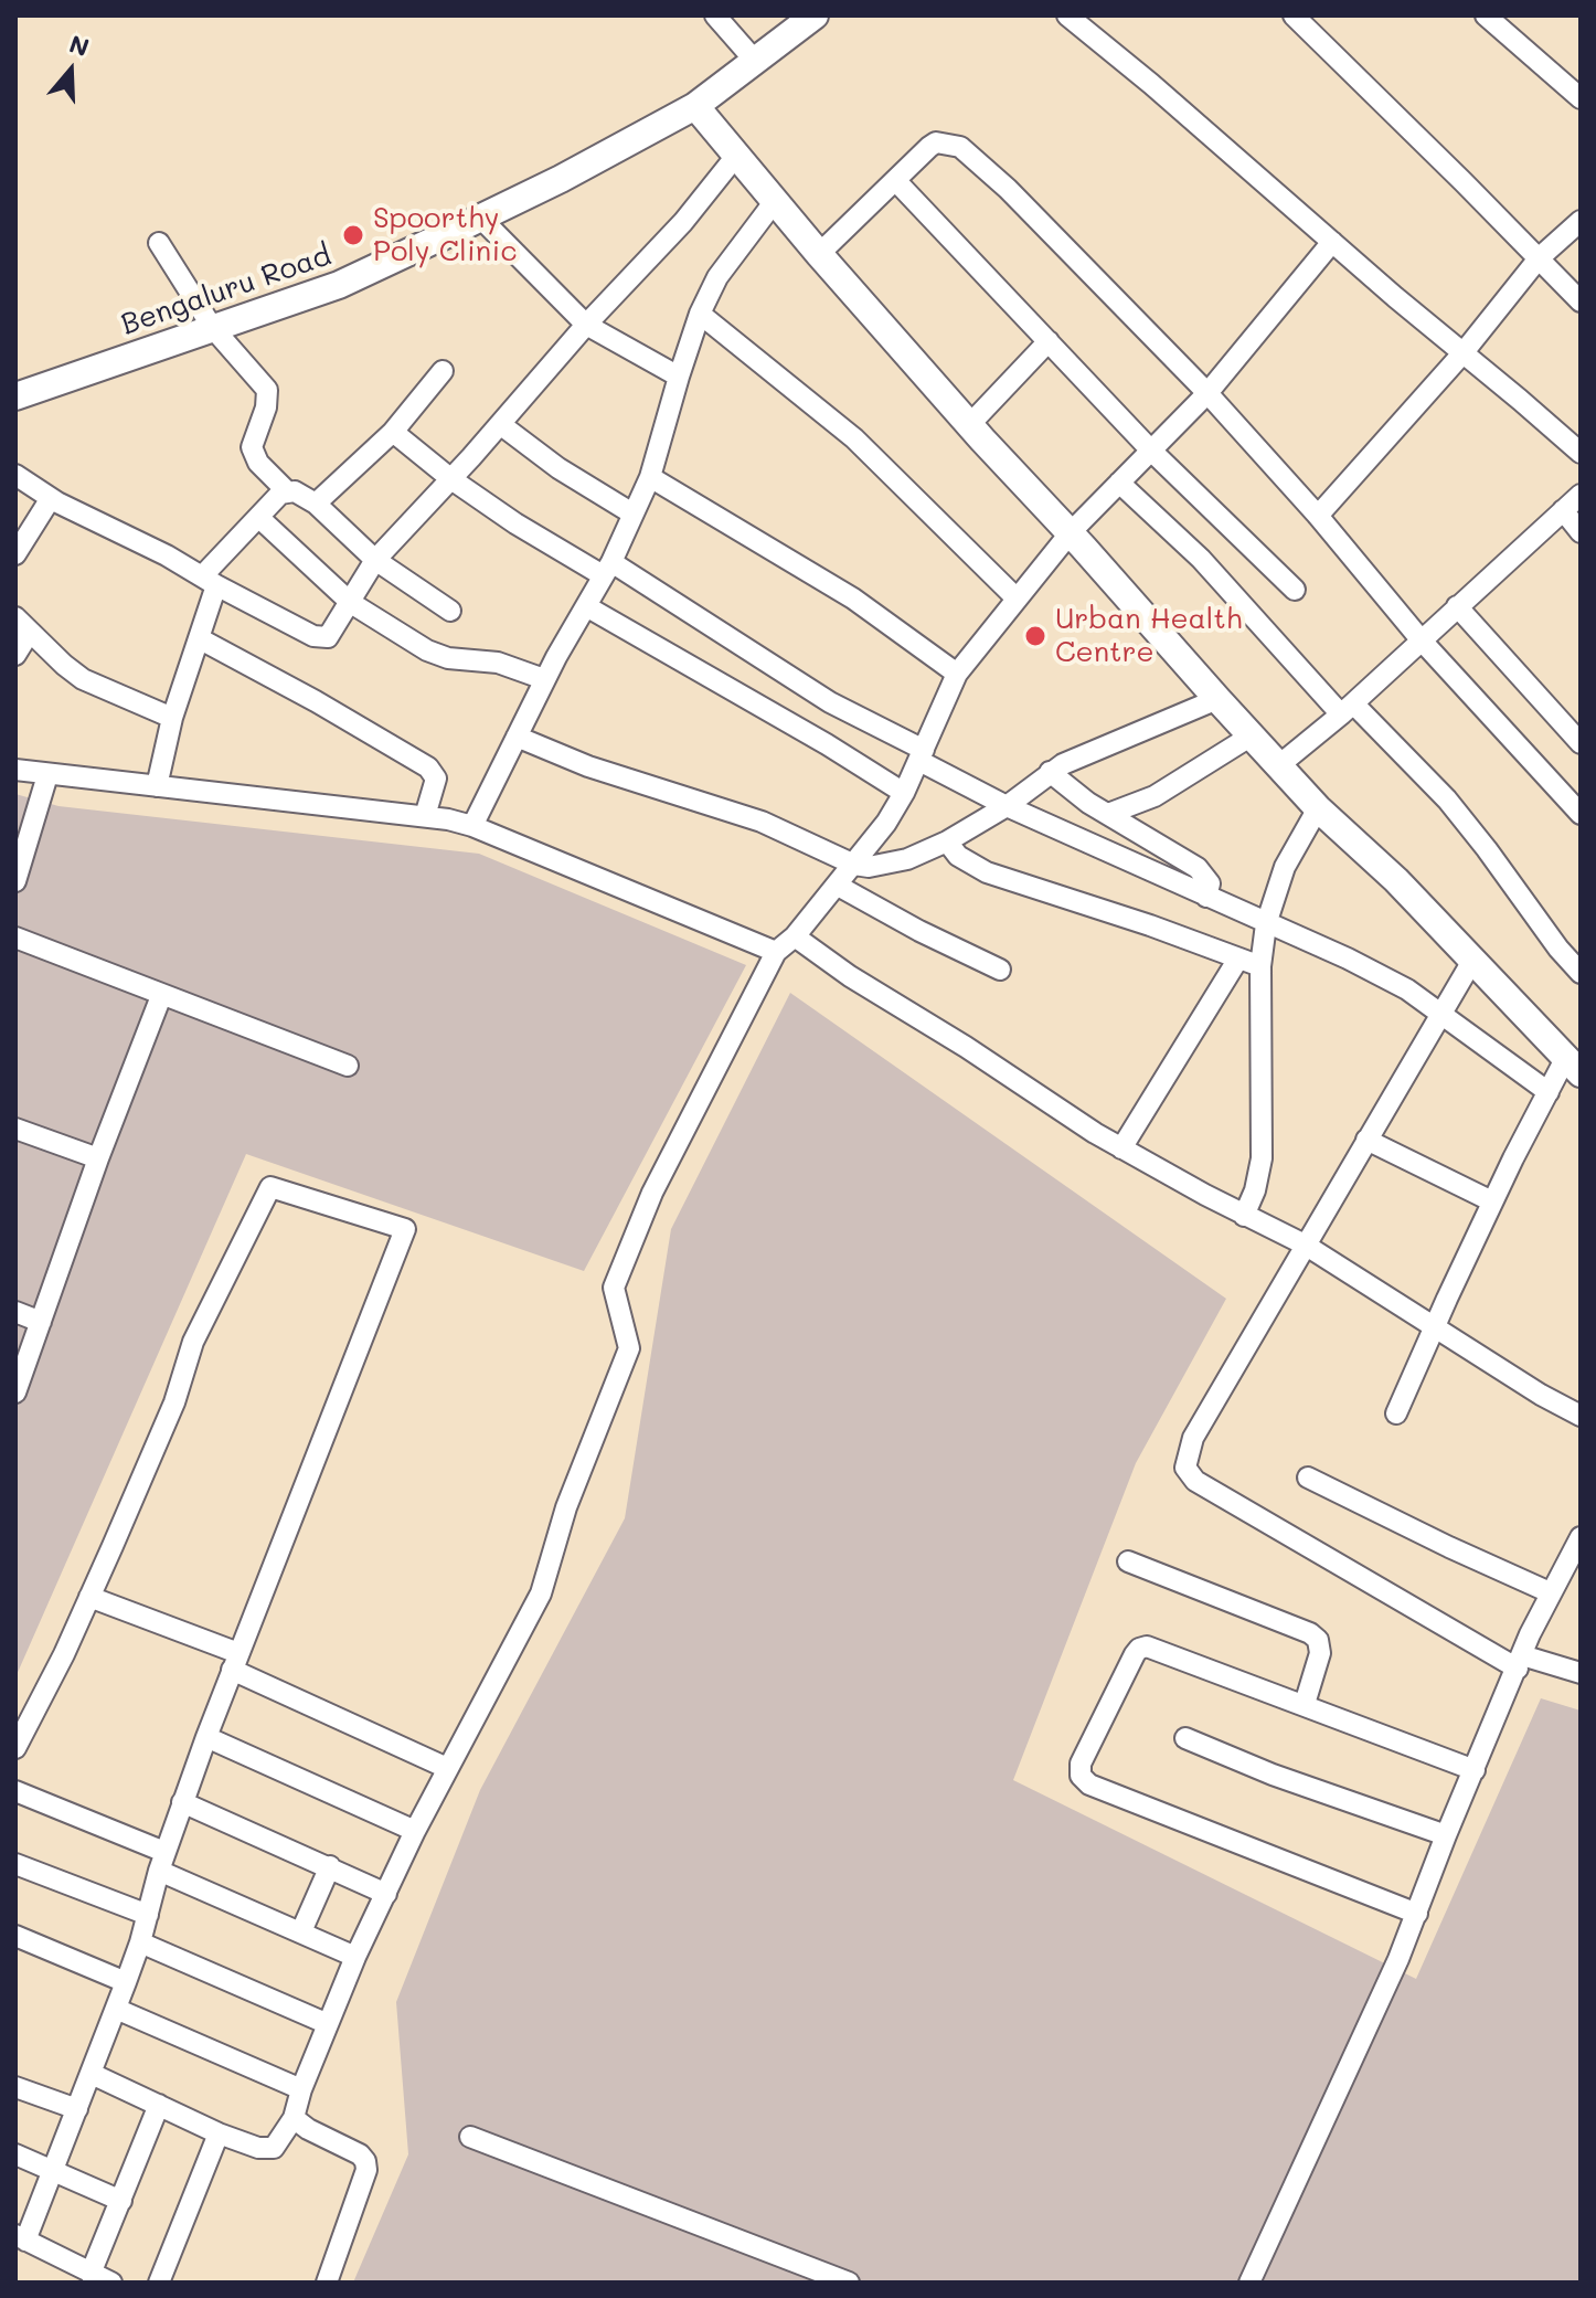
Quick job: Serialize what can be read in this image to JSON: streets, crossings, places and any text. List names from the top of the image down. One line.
{"streets":{"street":["Bengaluru Road"]},"places":["Spoorthy Poly Clinic","Urban Health Centre"],"north":"top"}
